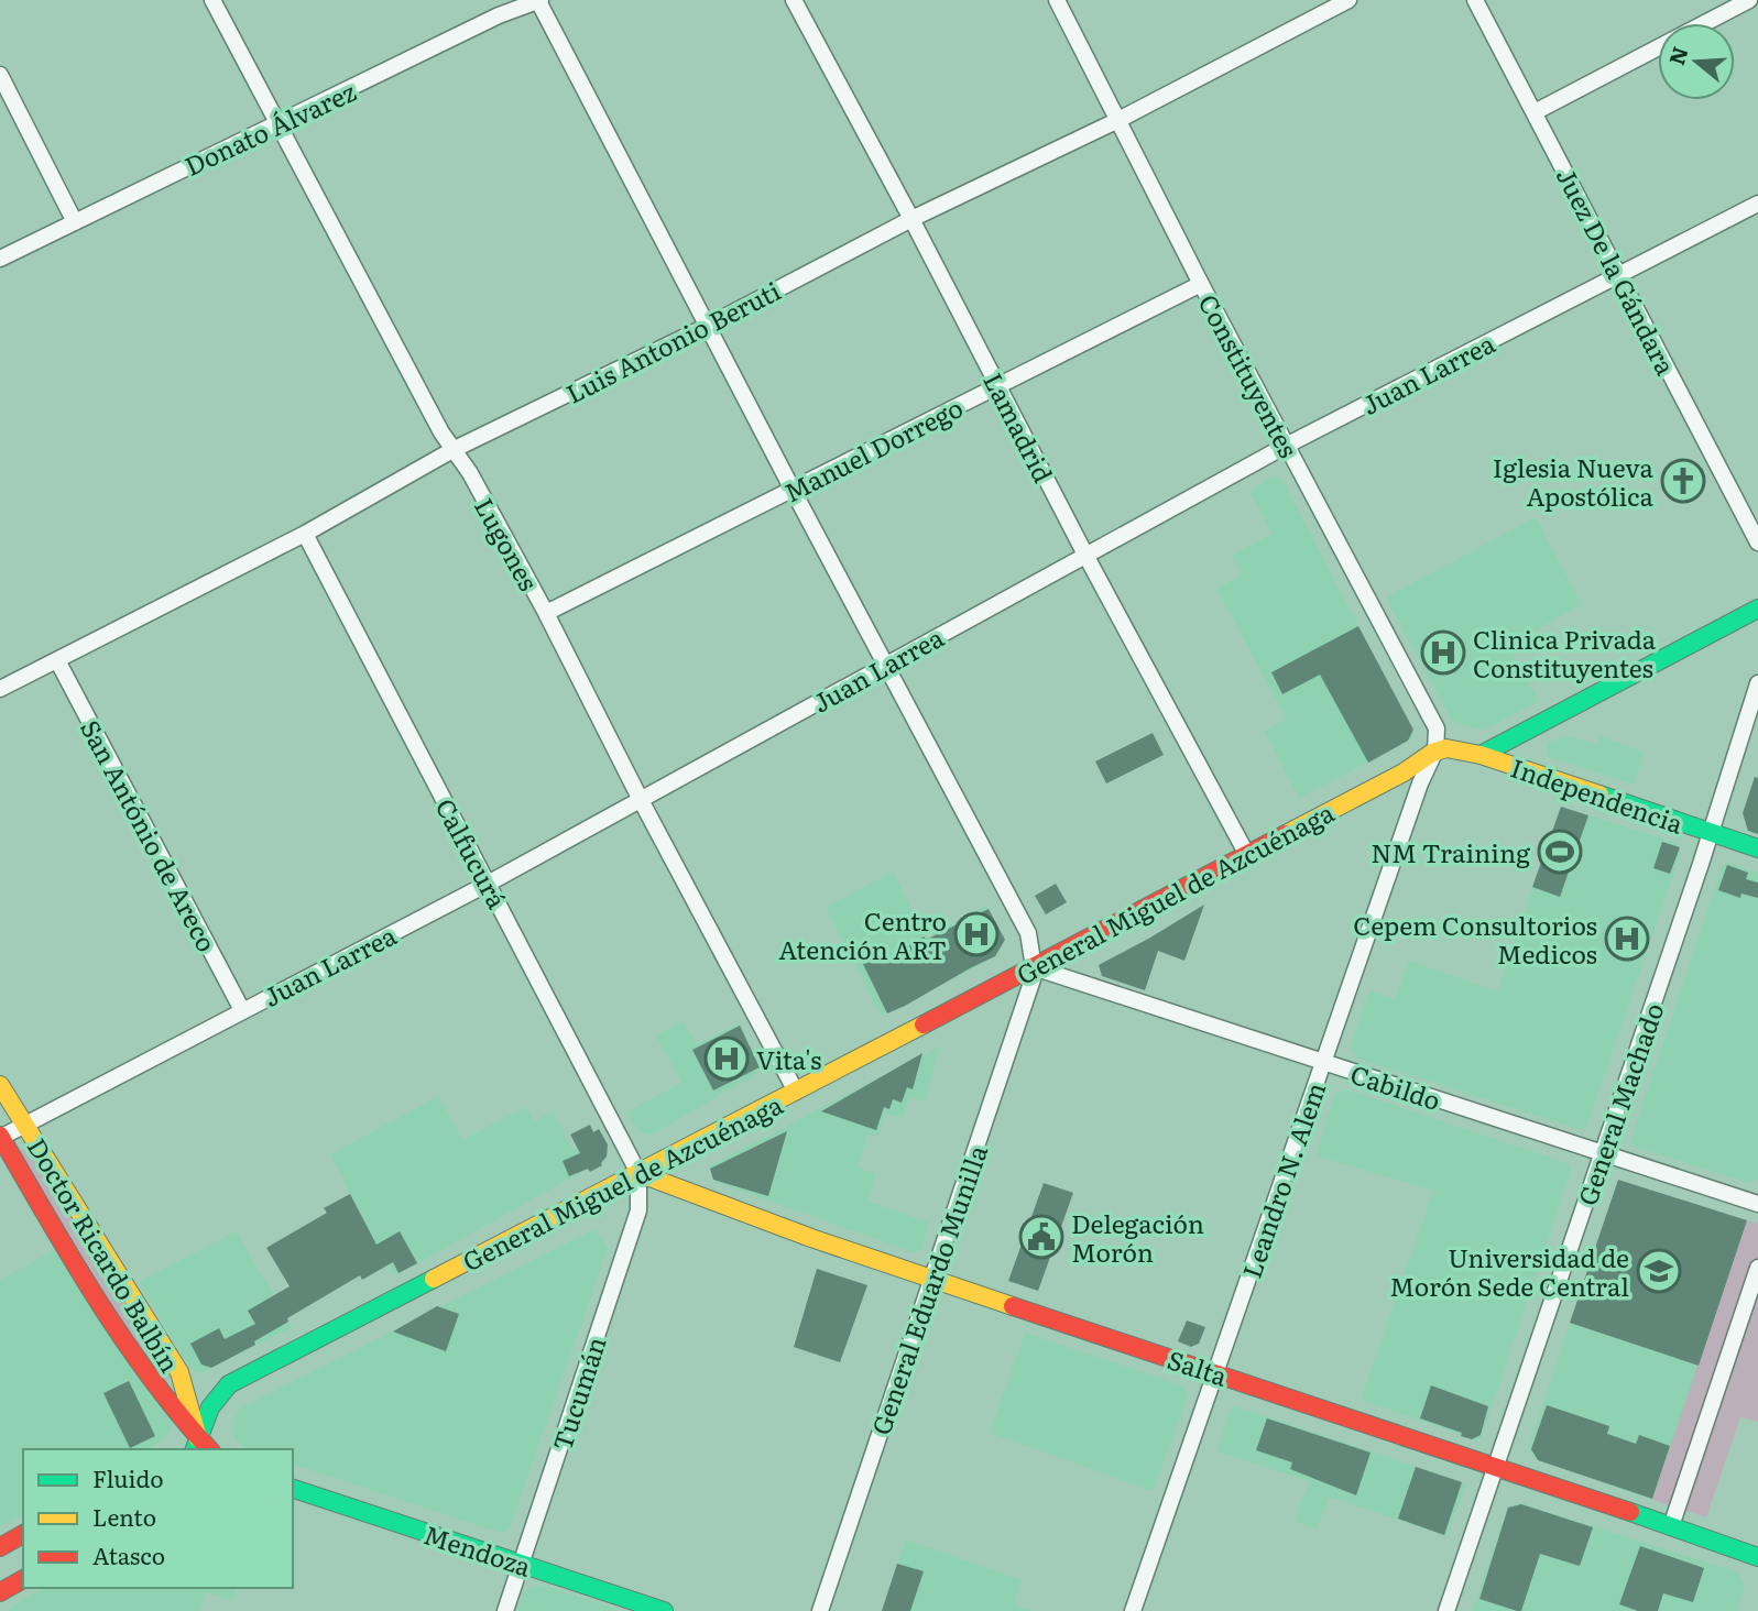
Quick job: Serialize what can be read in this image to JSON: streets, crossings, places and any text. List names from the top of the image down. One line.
{"streets":{"street":["Donato Álvarez","Juez De la Gándara","Luis Antonio Beruti","Juan Larrea","Constituyentes","Lamadrid","Manuel Dorrego","Lugones","Independencia","San António de Areco","Calfucurá","General Miguel de Azcuénaga","Cabildo","General Machado","Leandro N. Alem","Doctor Ricardo Balbín","General Eduardo Munilla","Salta","Tucumán","Mendoza"]},"crossings":[["Donato Álvarez","Lugones"],["Juez De la Gándara","Juan Larrea"],["Luis Antonio Beruti","Constituyentes"],["Luis Antonio Beruti","Lamadrid"],["Luis Antonio Beruti","Lugones"],["Luis Antonio Beruti","San António de Areco"],["Luis Antonio Beruti","Calfucurá"],["Juan Larrea","Constituyentes"],["Juan Larrea","Lamadrid"],["Juan Larrea","Lugones"],["Juan Larrea","San António de Areco"],["Juan Larrea","Calfucurá"],["Juan Larrea","Doctor Ricardo Balbín"],["Constituyentes","Manuel Dorrego"],["Constituyentes","Independencia"],["Constituyentes","General Miguel de Azcuénaga"],["Constituyentes","Leandro N. Alem"],["Lamadrid","Manuel Dorrego"],["Lamadrid","General Miguel de Azcuénaga"],["Manuel Dorrego","Lugones"],["Lugones","General Miguel de Azcuénaga"],["Independencia","General Miguel de Azcuénaga"],["Independencia","General Machado"],["Independencia","Leandro N. Alem"],["Calfucurá","General Miguel de Azcuénaga"],["Calfucurá","Salta"],["Calfucurá","Tucumán"],["General Miguel de Azcuénaga","Cabildo"],["General Miguel de Azcuénaga","Leandro N. Alem"],["General Miguel de Azcuénaga","Doctor Ricardo Balbín"],["General Miguel de Azcuénaga","General Eduardo Munilla"],["General Miguel de Azcuénaga","Salta"],["General Miguel de Azcuénaga","Tucumán"],["Cabildo","General Machado"],["Cabildo","Leandro N. Alem"],["Cabildo","General Eduardo Munilla"],["General Machado","Salta"],["Leandro N. Alem","Salta"],["General Eduardo Munilla","Salta"],["Salta","Tucumán"],["Tucumán","Mendoza"]],"places":{"church":["Iglesia Nueva Apostólica"],"hospital":["Clinica Privada Constituyentes","Centro Atención ART","Cepem Consultorios Medicos","Vita's"],"sports":["NM Training"],"public building":["Delegación Morón"],"school or university":["Universidad de Morón Sede Central"]},"legend":["Fluido","Lento","Atasco"],"north":"left"}
